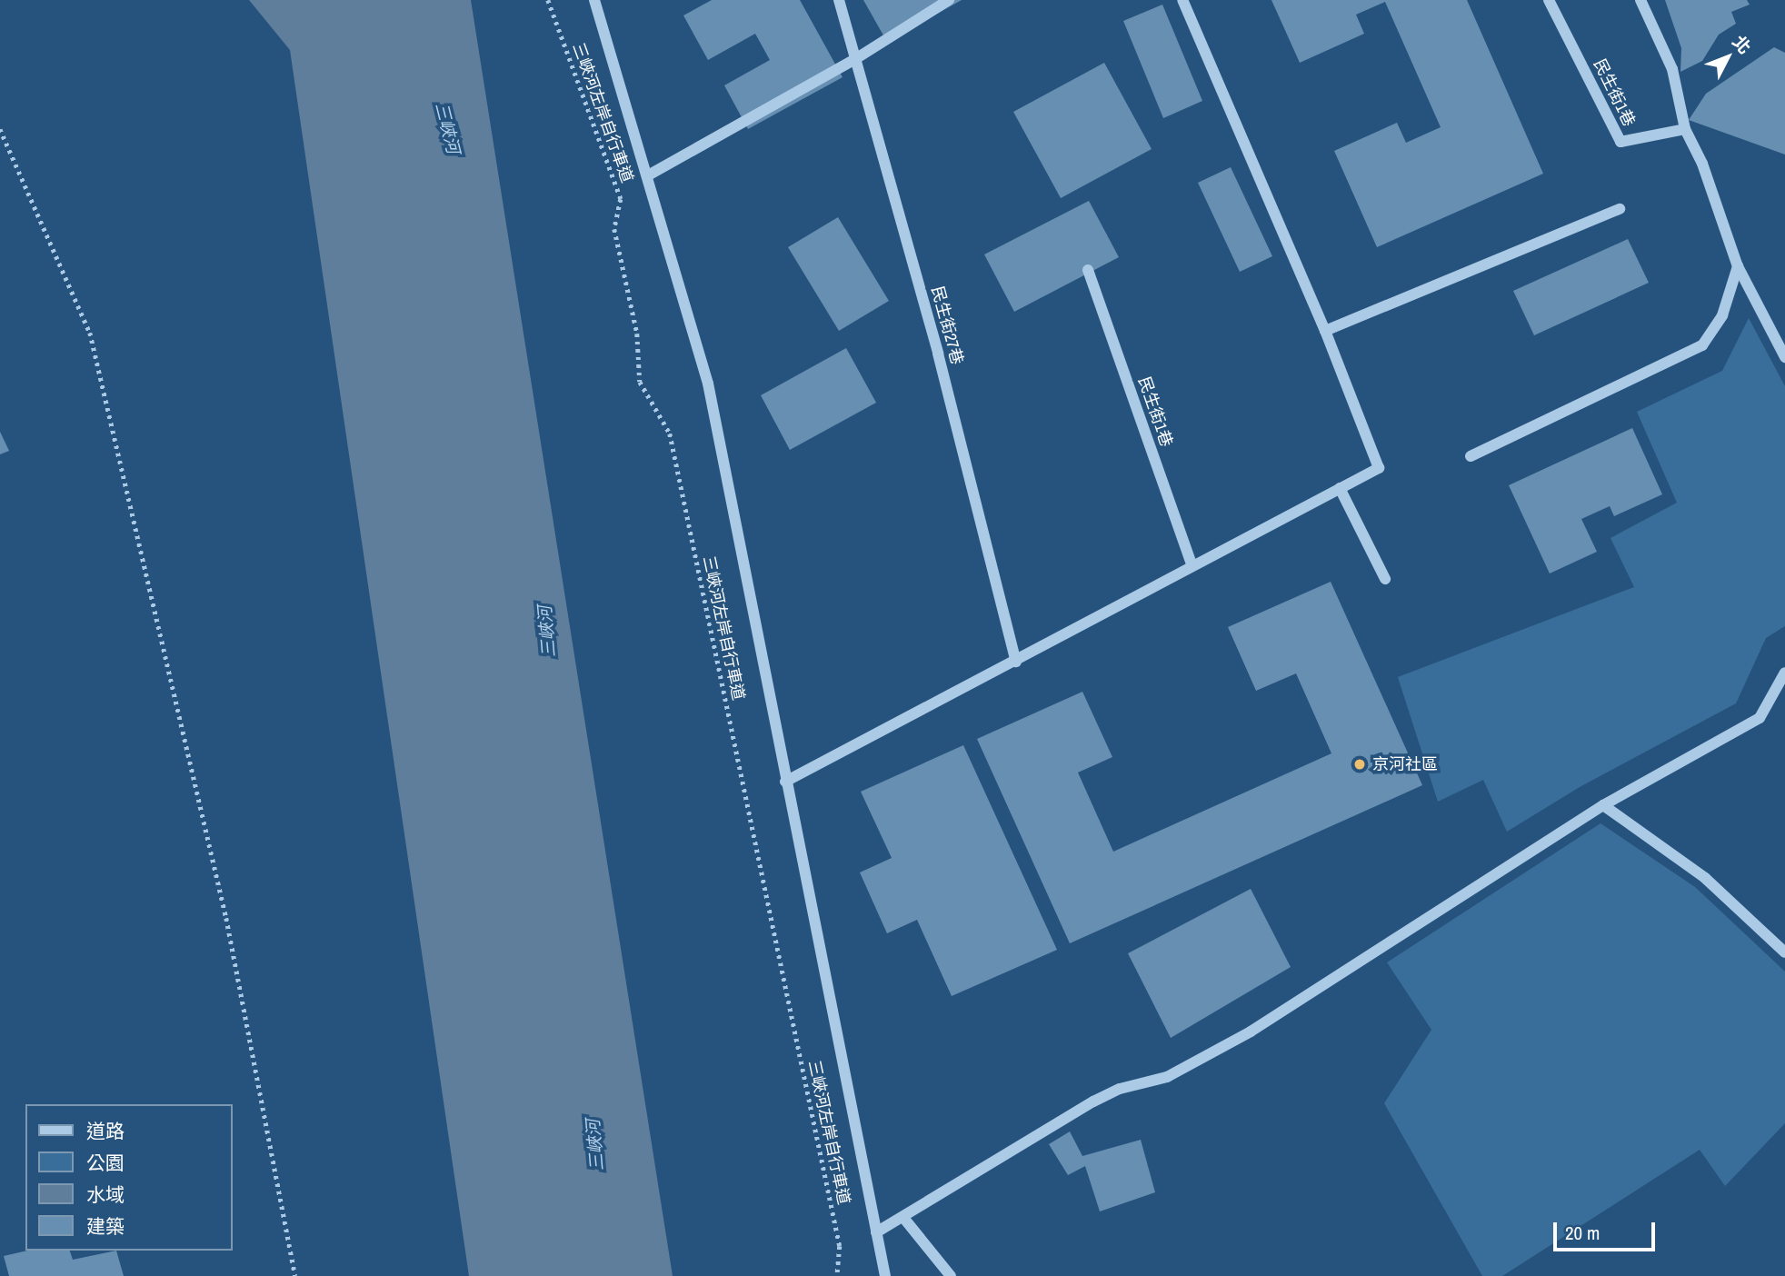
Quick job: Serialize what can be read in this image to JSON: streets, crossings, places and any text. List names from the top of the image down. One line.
{"streets":{"street":["民生街1巷","民生街27巷"],"path":["三峽河左岸自行車道"]},"water":["三峽河"],"places":["京河社區"],"legend":["道路","公園","水域","建築"],"scale_bar":"20 m","north":"top right"}
